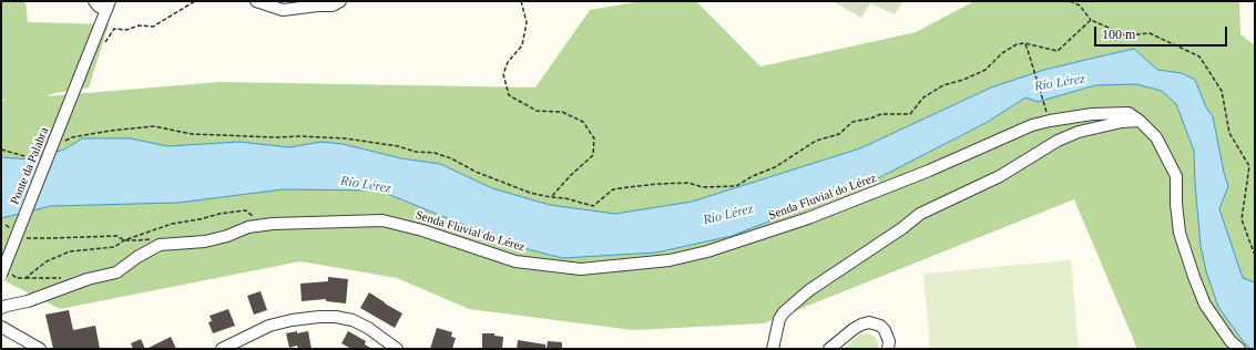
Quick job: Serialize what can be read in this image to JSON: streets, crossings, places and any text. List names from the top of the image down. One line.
{"streets":{"street":["Ponte da Palabra","Senda Fluvial do Lérez"]},"water":["Río Lérez"],"scale_bar":"100 m"}
